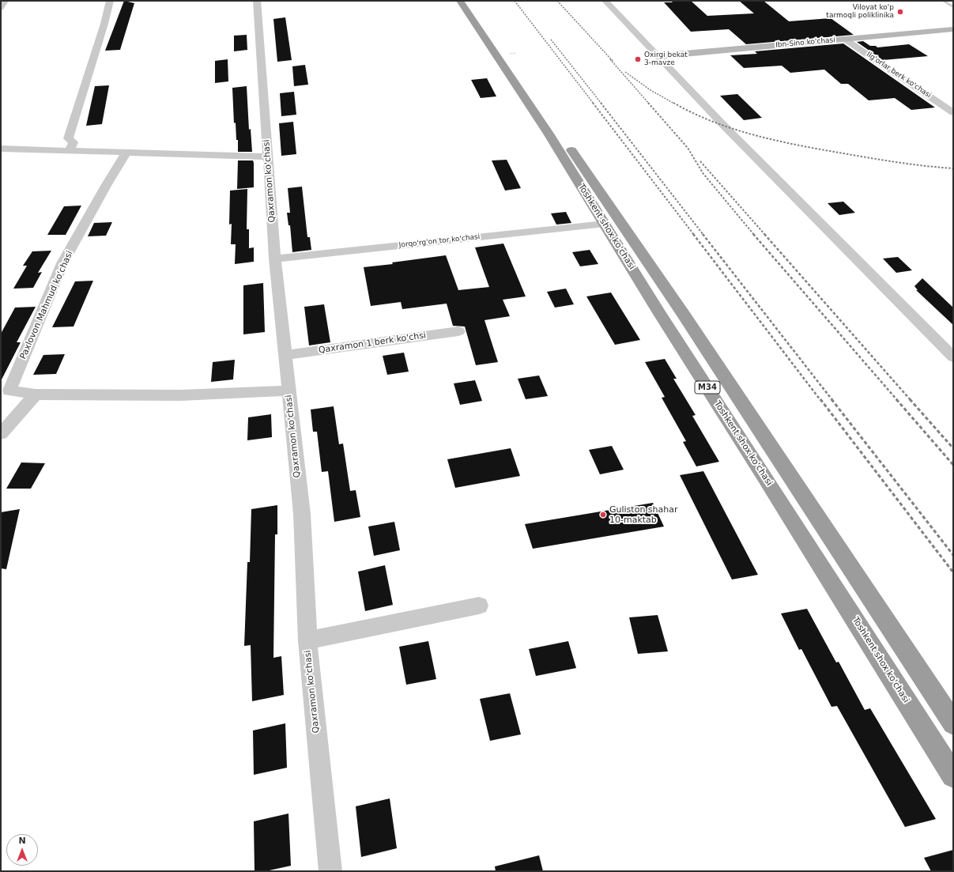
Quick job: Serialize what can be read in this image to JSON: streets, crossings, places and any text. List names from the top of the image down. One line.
{"streets":{"highway":["Toshkent shox ko'chasi","M34"],"main road":["Ibn-Sino ko'chasi"],"street":["Ilg'orlar berk ko'chasi","Qaxramon ko'chasi","Jorqo'rg'on tor ko'chasi","Paxlovon Mahmud ko'chasi","Qaxramon 1 berk ko'chsi"]},"crossings":[["Ibn-Sino ko'chasi","Ilg'orlar berk ko'chasi"],["Qaxramon ko'chasi","Jorqo'rg'on tor ko'chasi"],["Qaxramon ko'chasi","Qaxramon 1 berk ko'chsi"],["Toshkent shox ko'chasi","Jorqo'rg'on tor ko'chasi"]],"places":["Viloyat ko'p tarmoqli poliklinika","Oxirgi bekat 3-mavze","Guliston shahar 10-maktab"],"north":"top"}
